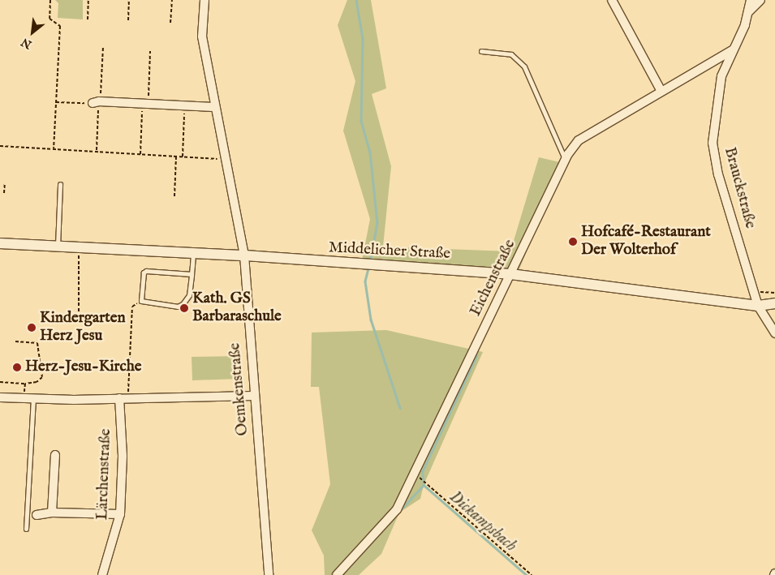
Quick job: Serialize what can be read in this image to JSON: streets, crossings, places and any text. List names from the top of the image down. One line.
{"streets":{"street":["Brauckstraße","Middelicher Straße","Eichenstraße","Oemkenstraße","Lärchenstraße"]},"crossings":[["Brauckstraße","Middelicher Straße"],["Brauckstraße","Eichenstraße"],["Middelicher Straße","Eichenstraße"],["Middelicher Straße","Oemkenstraße"]],"water":["Dickampsbach"],"places":["Hofcafé-Restaurant Der Wolterhof","Kath. GS Barbaraschule","Kindergarten Herz Jesu","Herz-Jesu-Kirche"],"north":"bottom left"}
